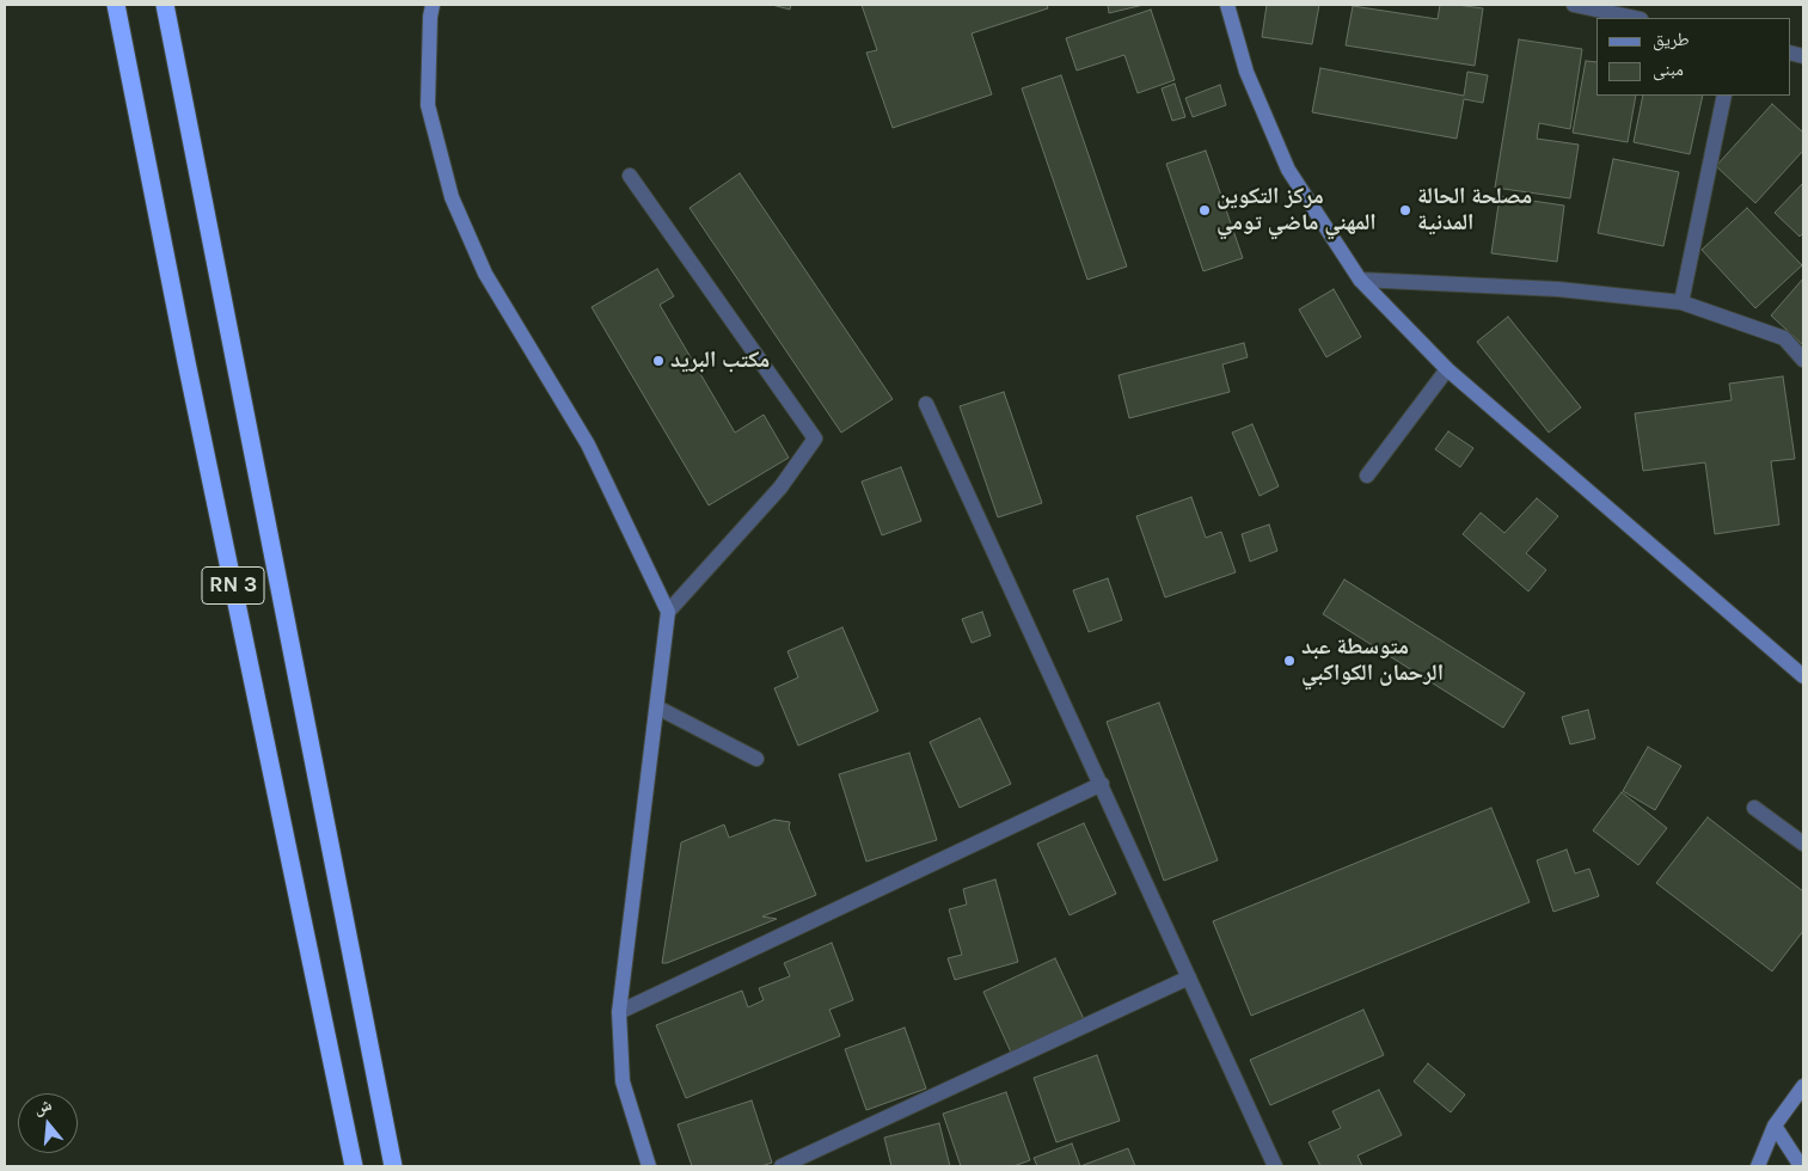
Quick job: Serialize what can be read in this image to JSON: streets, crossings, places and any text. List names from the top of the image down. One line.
{"streets":{"highway":["RN 3"]},"places":["مركز التكوين المهني ماضي تومي","مصلحة الحالة المدنية","مكتب البريد","متوسطة عبد الرحمان الكواكبي"],"legend":["طريق","مبنى"],"north":"top"}
